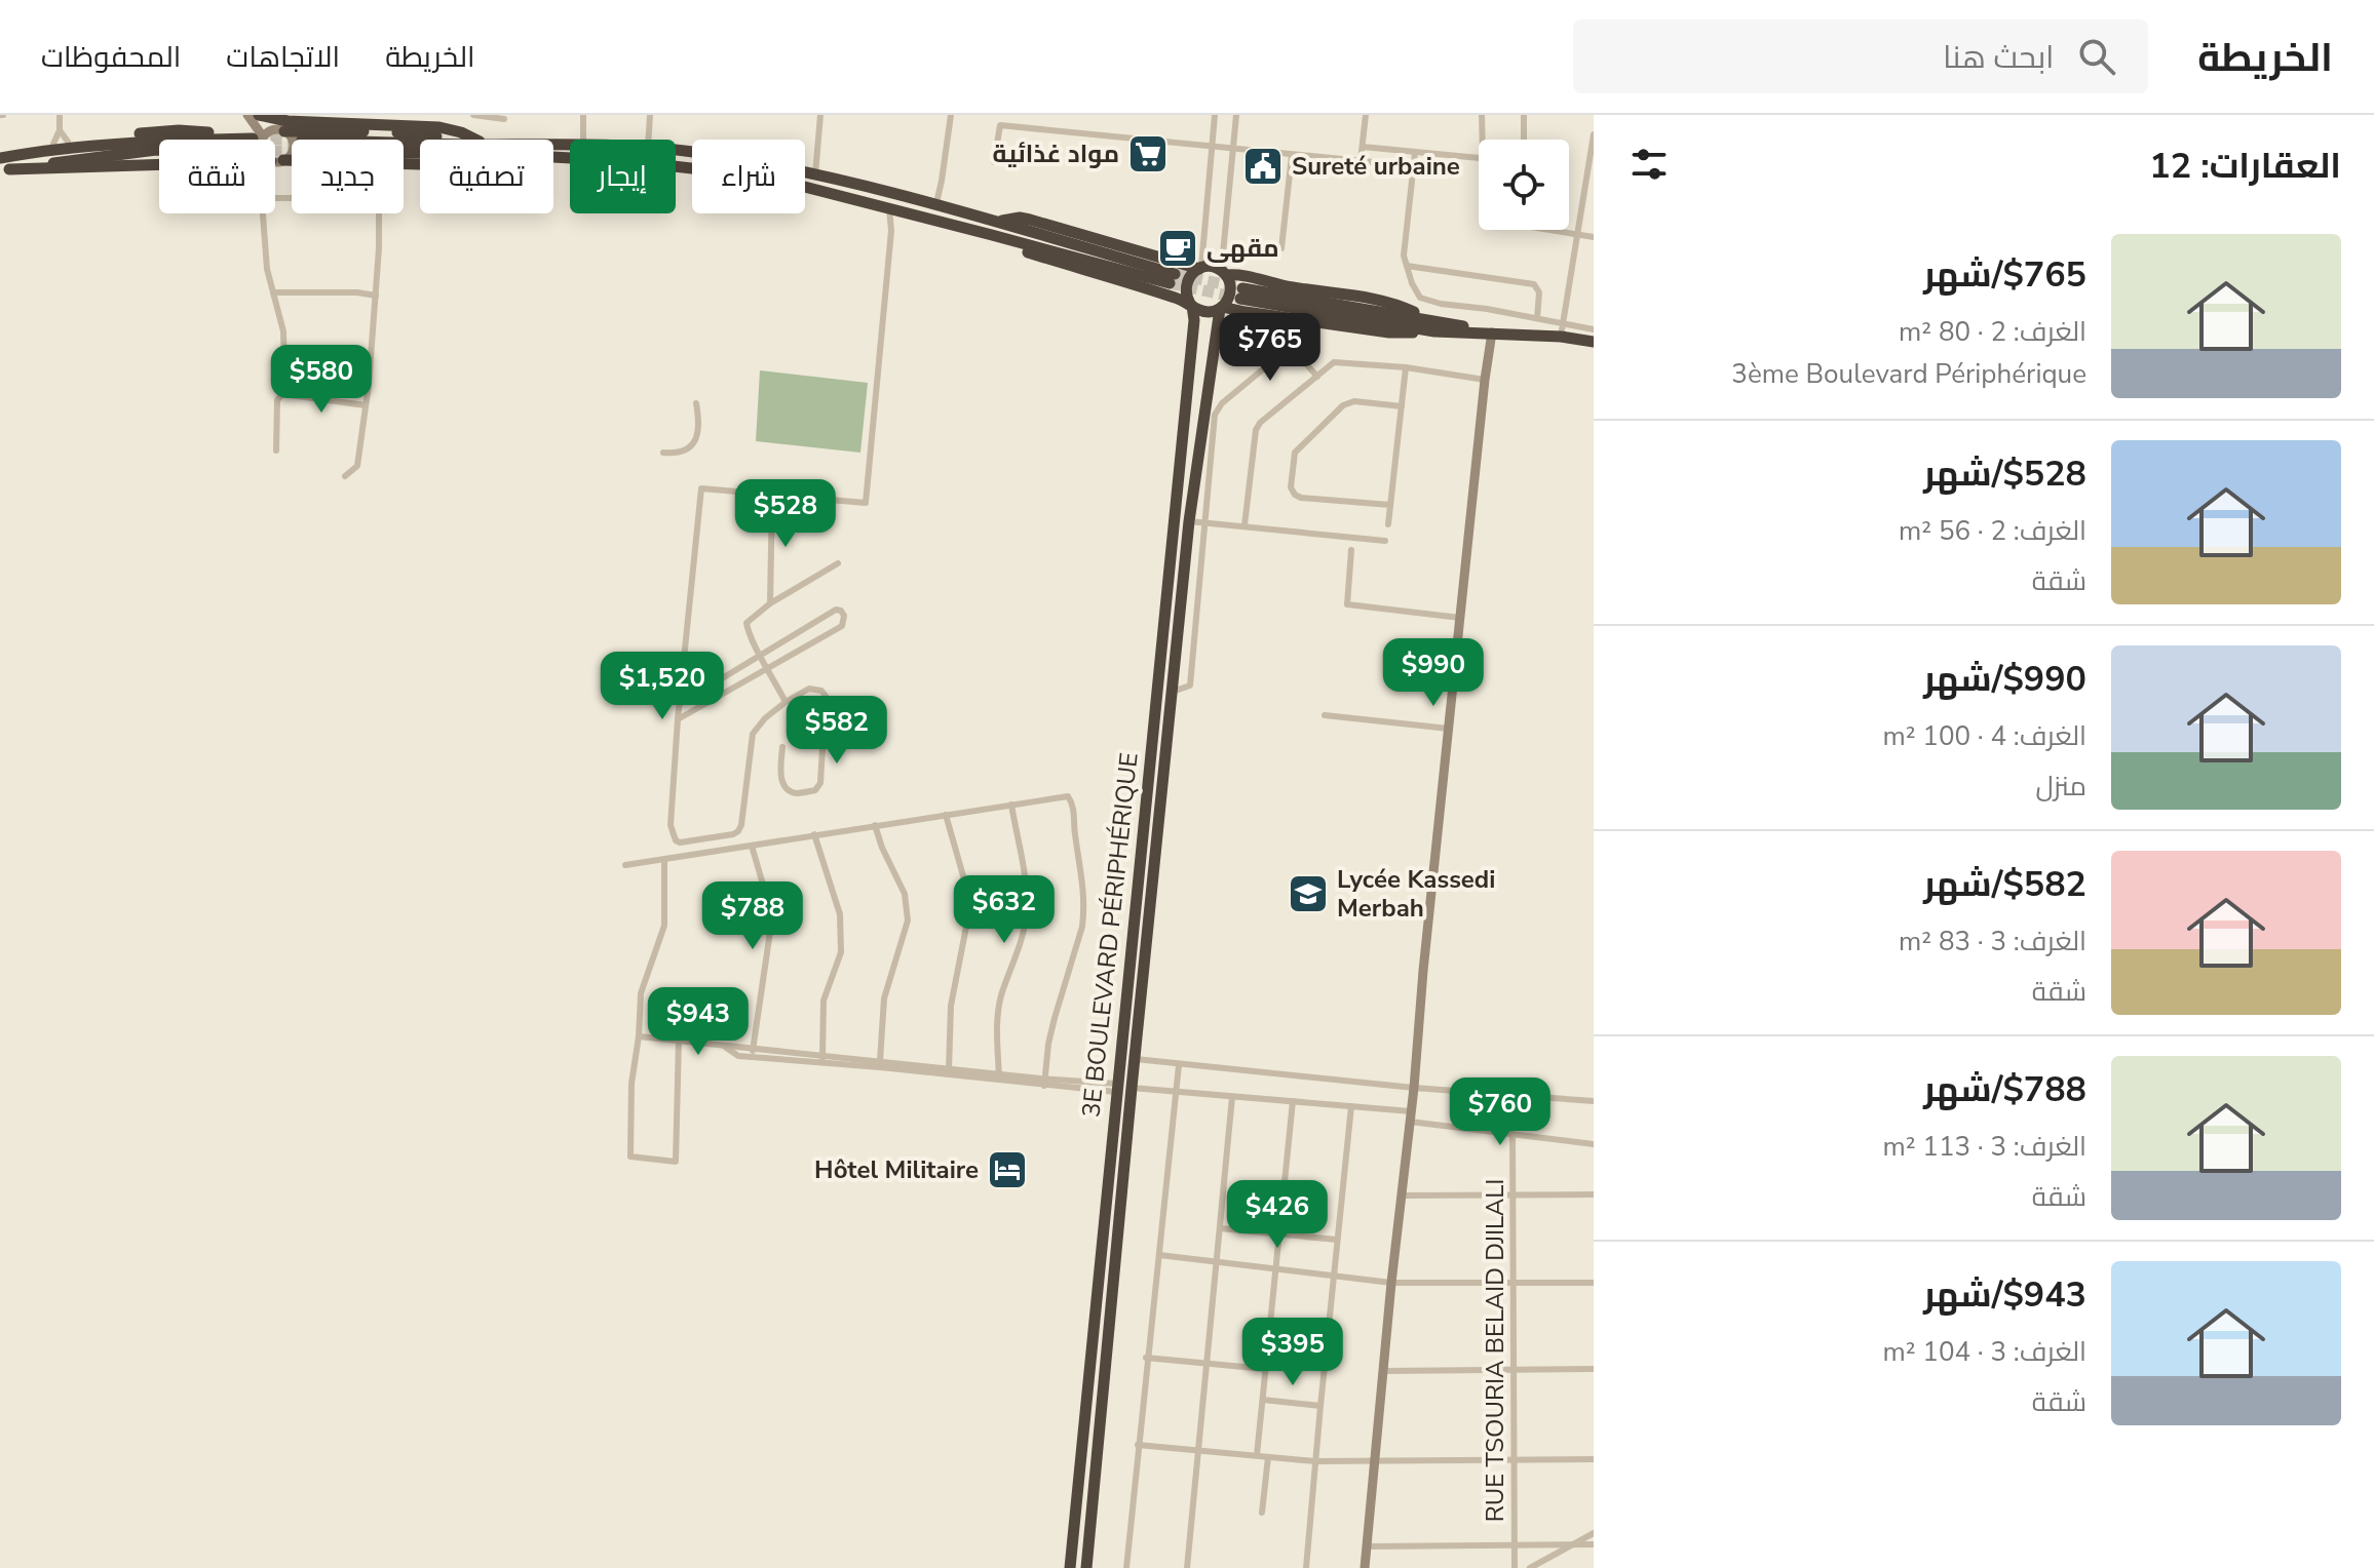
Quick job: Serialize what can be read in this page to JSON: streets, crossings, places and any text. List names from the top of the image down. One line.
{"streets":{"highway":["3E BOULEVARD PÉRIPHÉRIQUE"],"street":["RUE TSOURIA BELAID DJILALI"]},"places":{"supermarket":["مواد غذائية"],"public building":["Sureté urbaine"],"cafe":["مقهى"],"school or university":["Lycée Kassedi Merbah"],"hotel":["Hôtel Militaire"]},"page":{"header":"الخريطة","search":"ابحث هنا","nav":["الخريطة","الاتجاهات","المحفوظات"],"heading":"العقارات: 12","chip":["شراء","إيجار","تصفية","جديد","شقة"],"list":[{"name":"$765/شهر","note":"الغرف: 2 · 80 m² · 3ème Boulevard Périphérique"},{"name":"$528/شهر","note":"الغرف: 2 · 56 m² · شقة"},{"name":"$990/شهر","note":"الغرف: 4 · 100 m² · منزل"},{"name":"$582/شهر","note":"الغرف: 3 · 83 m² · شقة"},{"name":"$788/شهر","note":"الغرف: 3 · 113 m² · شقة"},{"name":"$943/شهر","note":"الغرف: 3 · 104 m² · شقة"}],"price":["$765","$580","$528","$990","$1,520","$582","$632","$788","$943","$760","$426","$395"]}}
